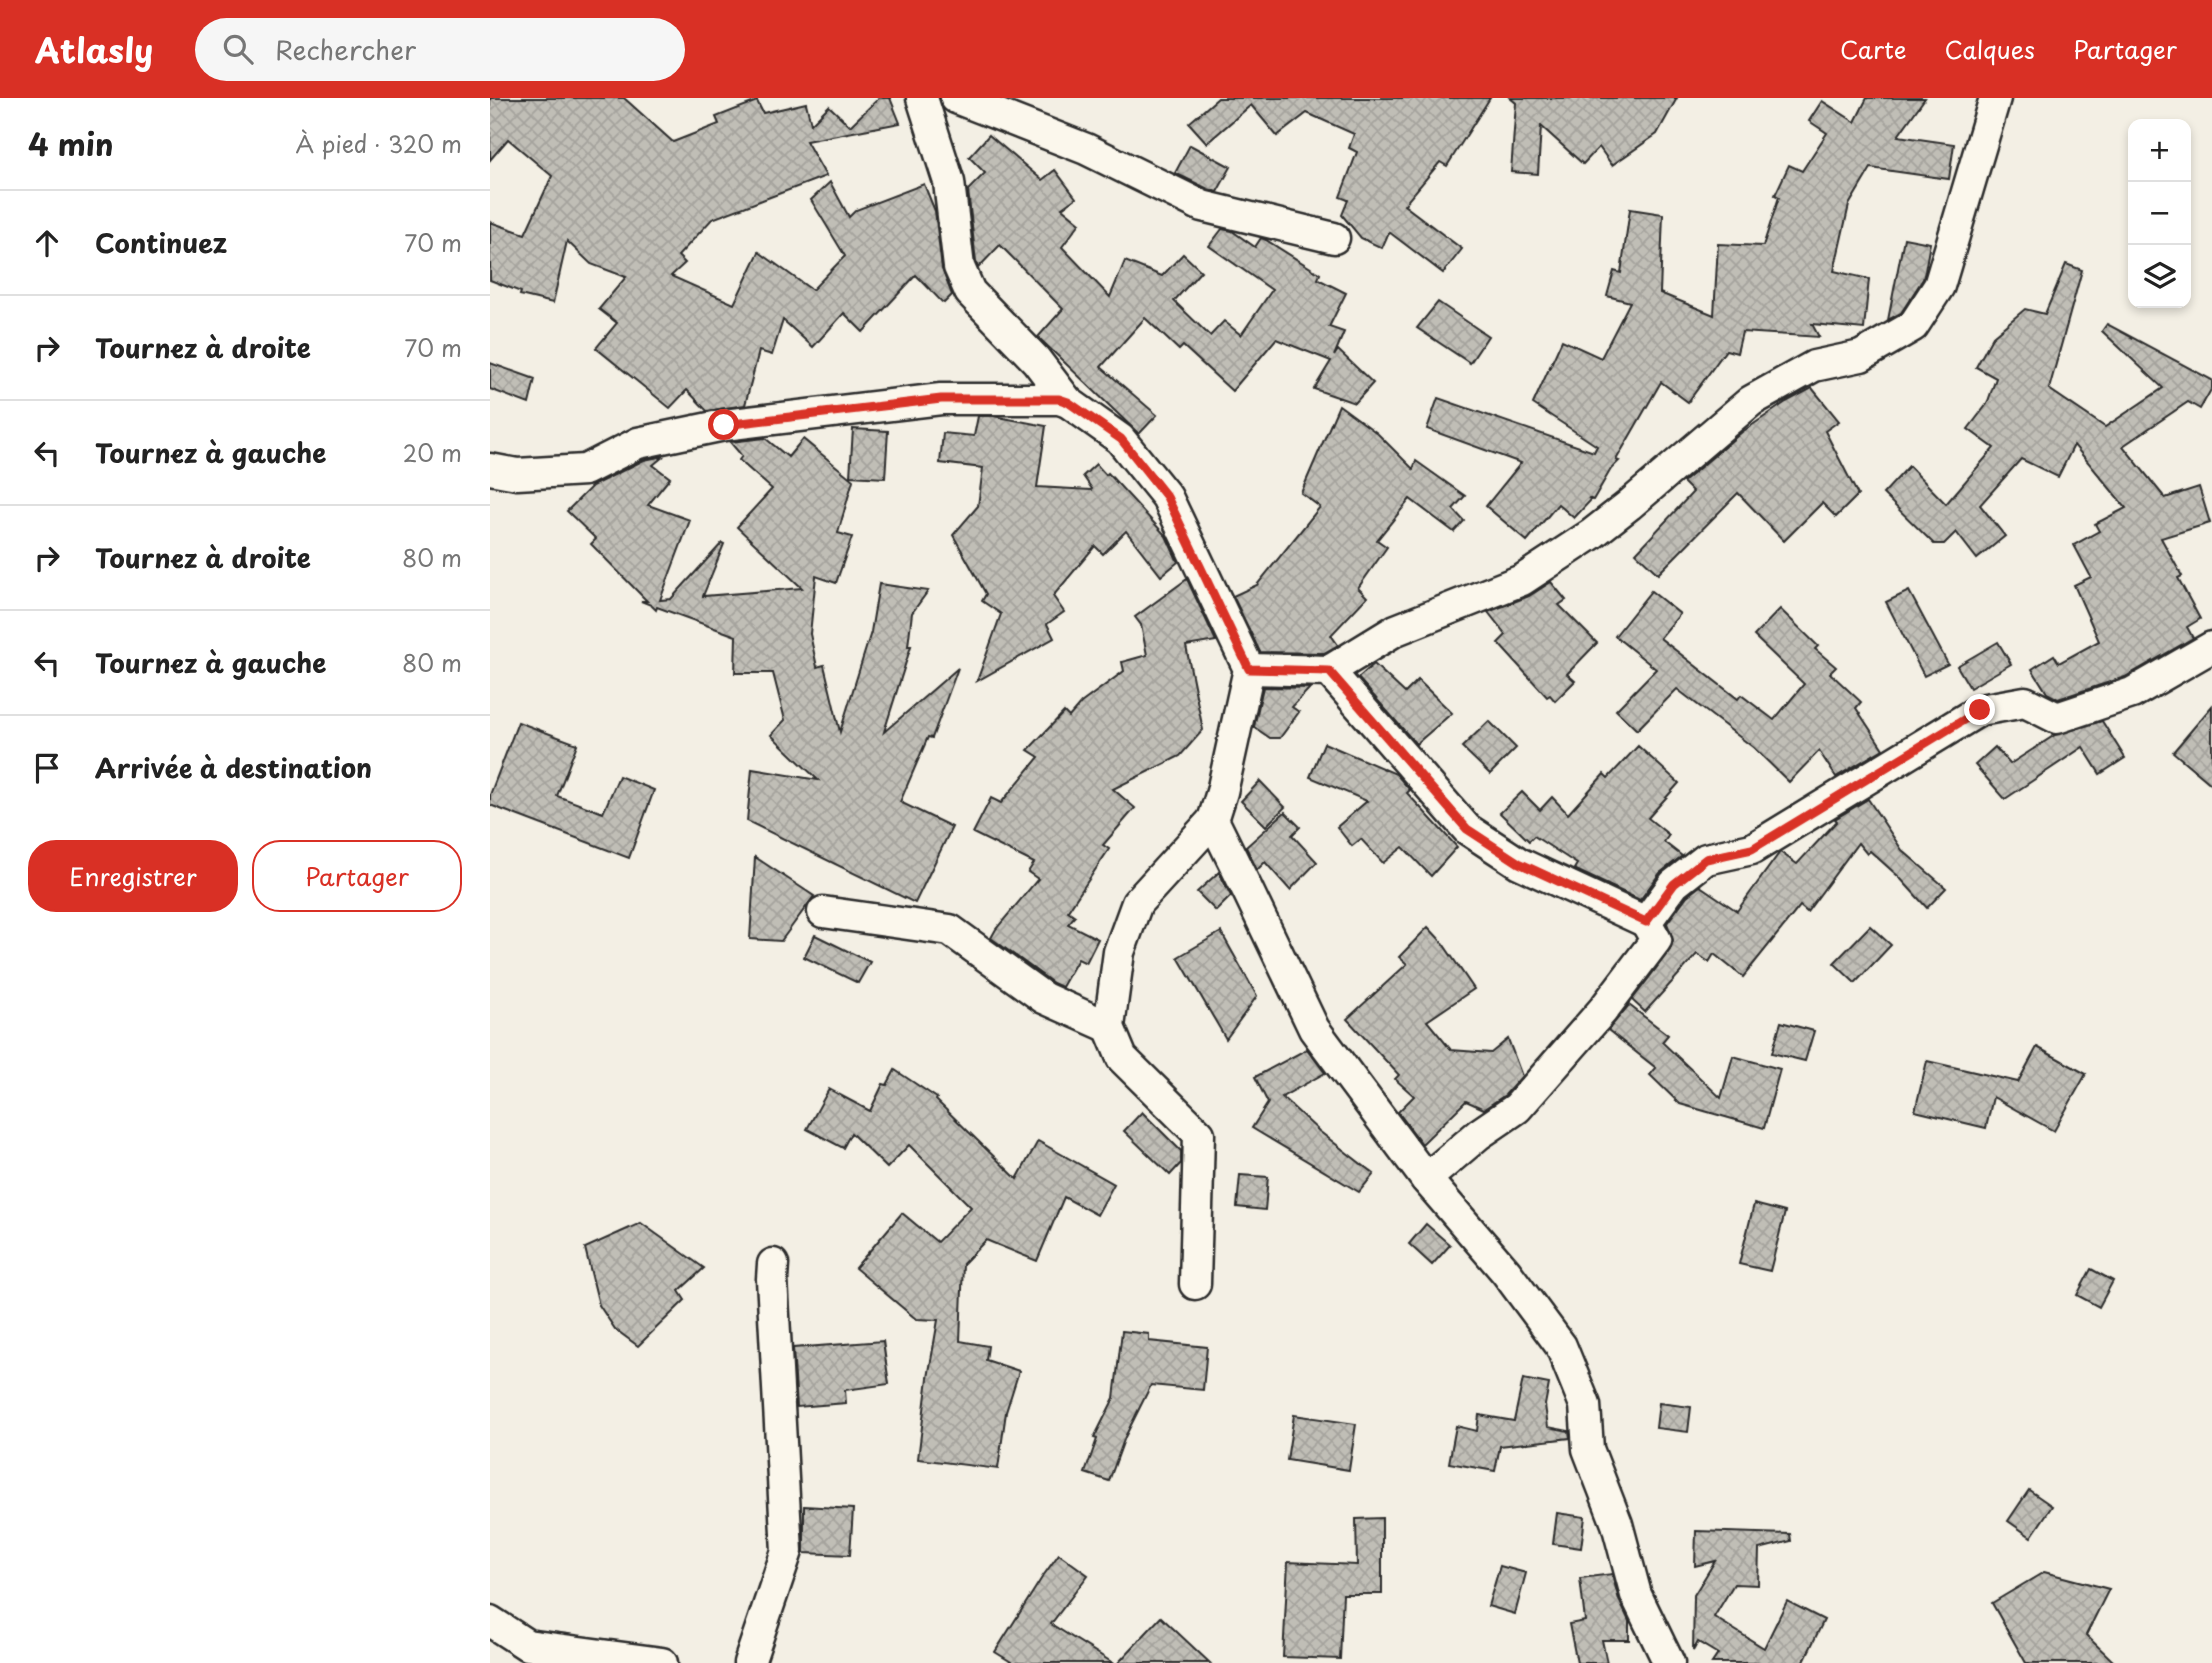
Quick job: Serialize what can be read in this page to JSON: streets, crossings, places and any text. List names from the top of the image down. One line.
{"page":{"header":"Atlasly","search":"Rechercher","nav":["Carte","Calques","Partager"],"heading":["4 min","À pied · 320 m"],"map_buttons":["+","−"],"list":[["Continuez","70 m"],["Tournez à droite","70 m"],["Tournez à gauche","20 m"],["Tournez à droite","80 m"],["Tournez à gauche","80 m"],"Arrivée à destination"],"buttons":["Enregistrer","Partager"]}}
